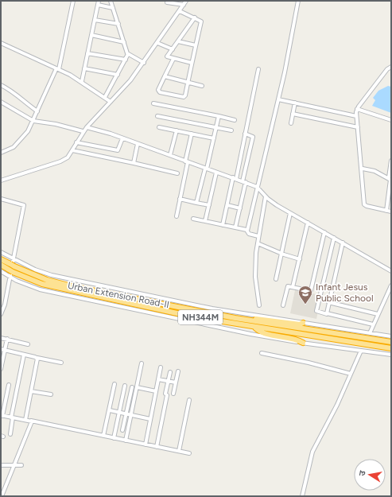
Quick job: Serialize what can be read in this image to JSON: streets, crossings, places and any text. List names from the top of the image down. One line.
{"streets":{"highway":["Urban Extension Road-II","NH344M"]},"places":{"school or university":["Infant Jesus Public School"]},"north":"left"}
